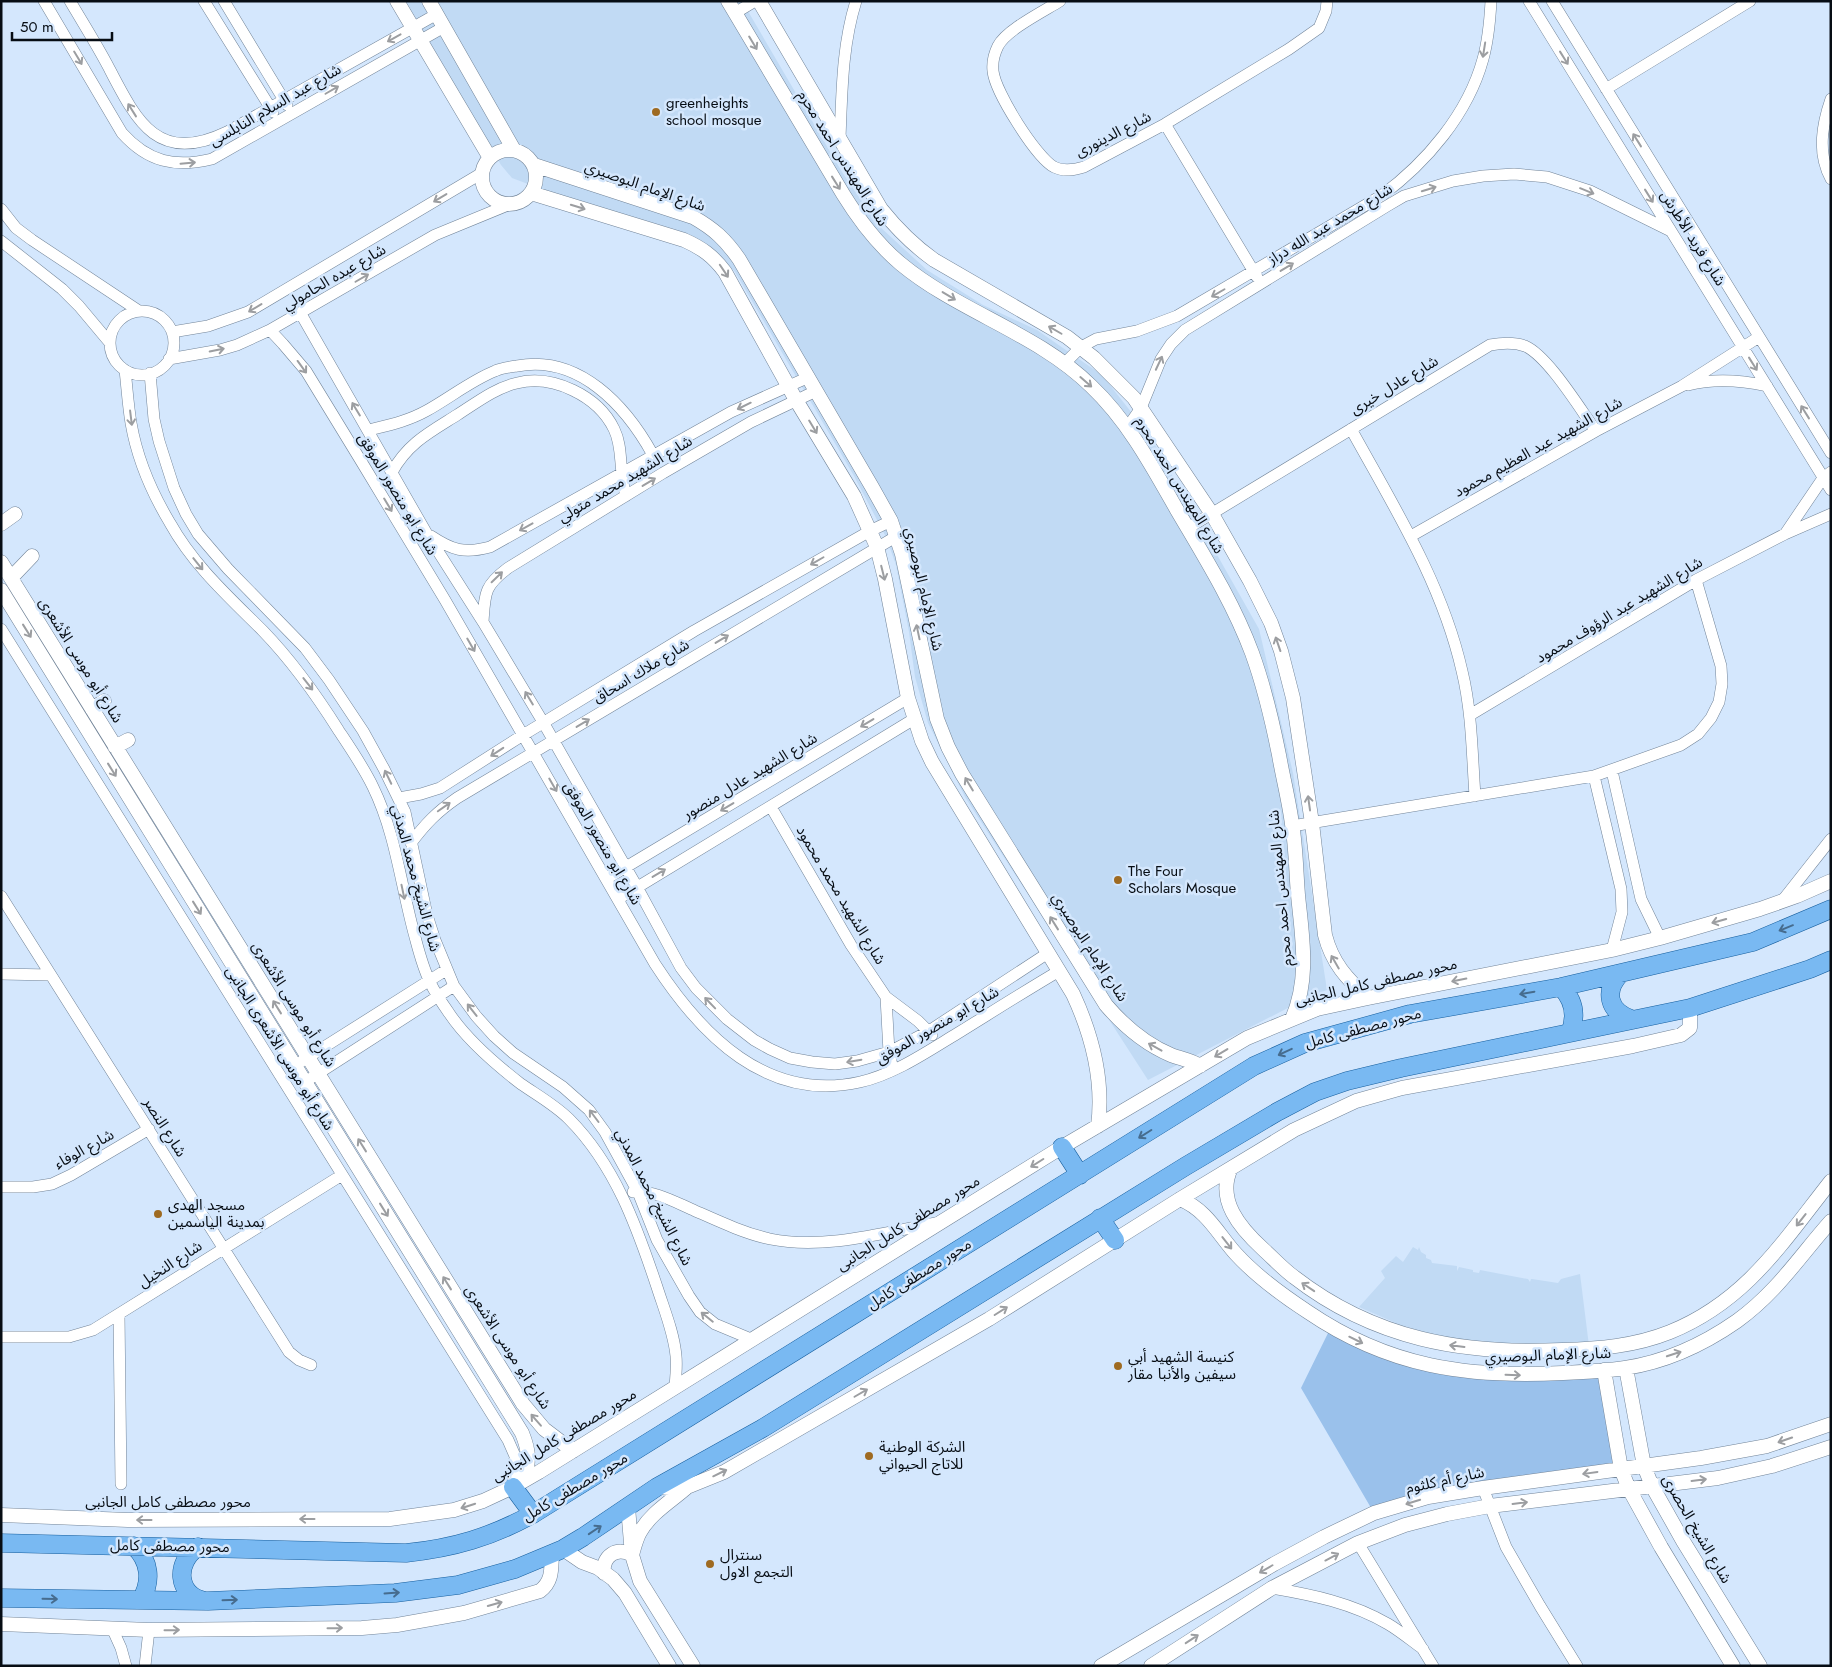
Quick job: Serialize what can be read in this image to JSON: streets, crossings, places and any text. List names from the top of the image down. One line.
{"streets":{"main road":["محور مصطفى كامل"],"street":["شارع عبد السلام النابلسى","شارع الدينورى","شارع المهندس احمد محرم","شارع الإمام البوصيري","شارع محمد عبد الله دراز","شارع فريد الأطرش","شارع عبده الحامولي","شارع عادل خيرى","شارع الشهيد عبد العظيم محمود","شارع الشهيد محمد متولي","شارع ابو منصور الموفق","شارع الشهيد عبد الرؤوف محمود","شارع أبو موسى الأشعرى","شارع ملاك اسحاق","شارع الشهيد عادل منصور","شارع الشيخ محمد المدني","شارع الشهيد محمد محمود","محور مصطفى كامل الجانبى","شارع أبو موسى الأشعرى الجانبى","شارع النصر","شارع الوفاء","شارع النخيل","شارع أم كلثوم","شارع الشيخ الحصرى"]},"crossings":[["شارع المهندس احمد محرم","شارع محمد عبد الله دراز"],["شارع المهندس احمد محرم","شارع عادل خيرى"],["شارع المهندس احمد محرم","محور مصطفى كامل الجانبى"],["شارع الإمام البوصيري","شارع عبده الحامولي"],["شارع الإمام البوصيري","شارع الشهيد محمد متولي"],["شارع الإمام البوصيري","شارع ملاك اسحاق"],["شارع الإمام البوصيري","محور مصطفى كامل الجانبى"],["شارع الإمام البوصيري","شارع الشيخ الحصرى"],["شارع محمد عبد الله دراز","شارع فريد الأطرش"],["شارع فريد الأطرش","شارع الشهيد عبد العظيم محمود"],["شارع فريد الأطرش","شارع الشهيد عبد الرؤوف محمود"],["شارع عبده الحامولي","شارع ابو منصور الموفق"],["شارع عبده الحامولي","شارع الشيخ محمد المدني"],["شارع عادل خيرى","شارع الشهيد عبد العظيم محمود"],["شارع الشهيد محمد متولي","شارع ابو منصور الموفق"],["شارع ابو منصور الموفق","شارع ملاك اسحاق"],["شارع ابو منصور الموفق","شارع الشهيد عادل منصور"],["شارع ابو منصور الموفق","شارع الشهيد محمد محمود"],["شارع أبو موسى الأشعرى","محور مصطفى كامل الجانبى"],["شارع أبو موسى الأشعرى","شارع أبو موسى الأشعرى الجانبى"],["شارع ملاك اسحاق","شارع الشيخ محمد المدني"],["شارع الشيخ محمد المدني","محور مصطفى كامل الجانبى"],["محور مصطفى كامل الجانبى","شارع أبو موسى الأشعرى الجانبى"],["شارع أبو موسى الأشعرى الجانبى","شارع النخيل"],["شارع النصر","شارع الوفاء"],["شارع النصر","شارع النخيل"],["شارع أم كلثوم","شارع الشيخ الحصرى"]],"places":["greenheights school mosque","The Four Scholars Mosque","مسجد الهدى بمدينة الياسمين","كنيسة الشهيد أبي سيفين والأنبا مقار","الشركة الوطنية للاتاج الحيواني","سنترال التجمع الاول"],"scale_bar":"50 m"}
